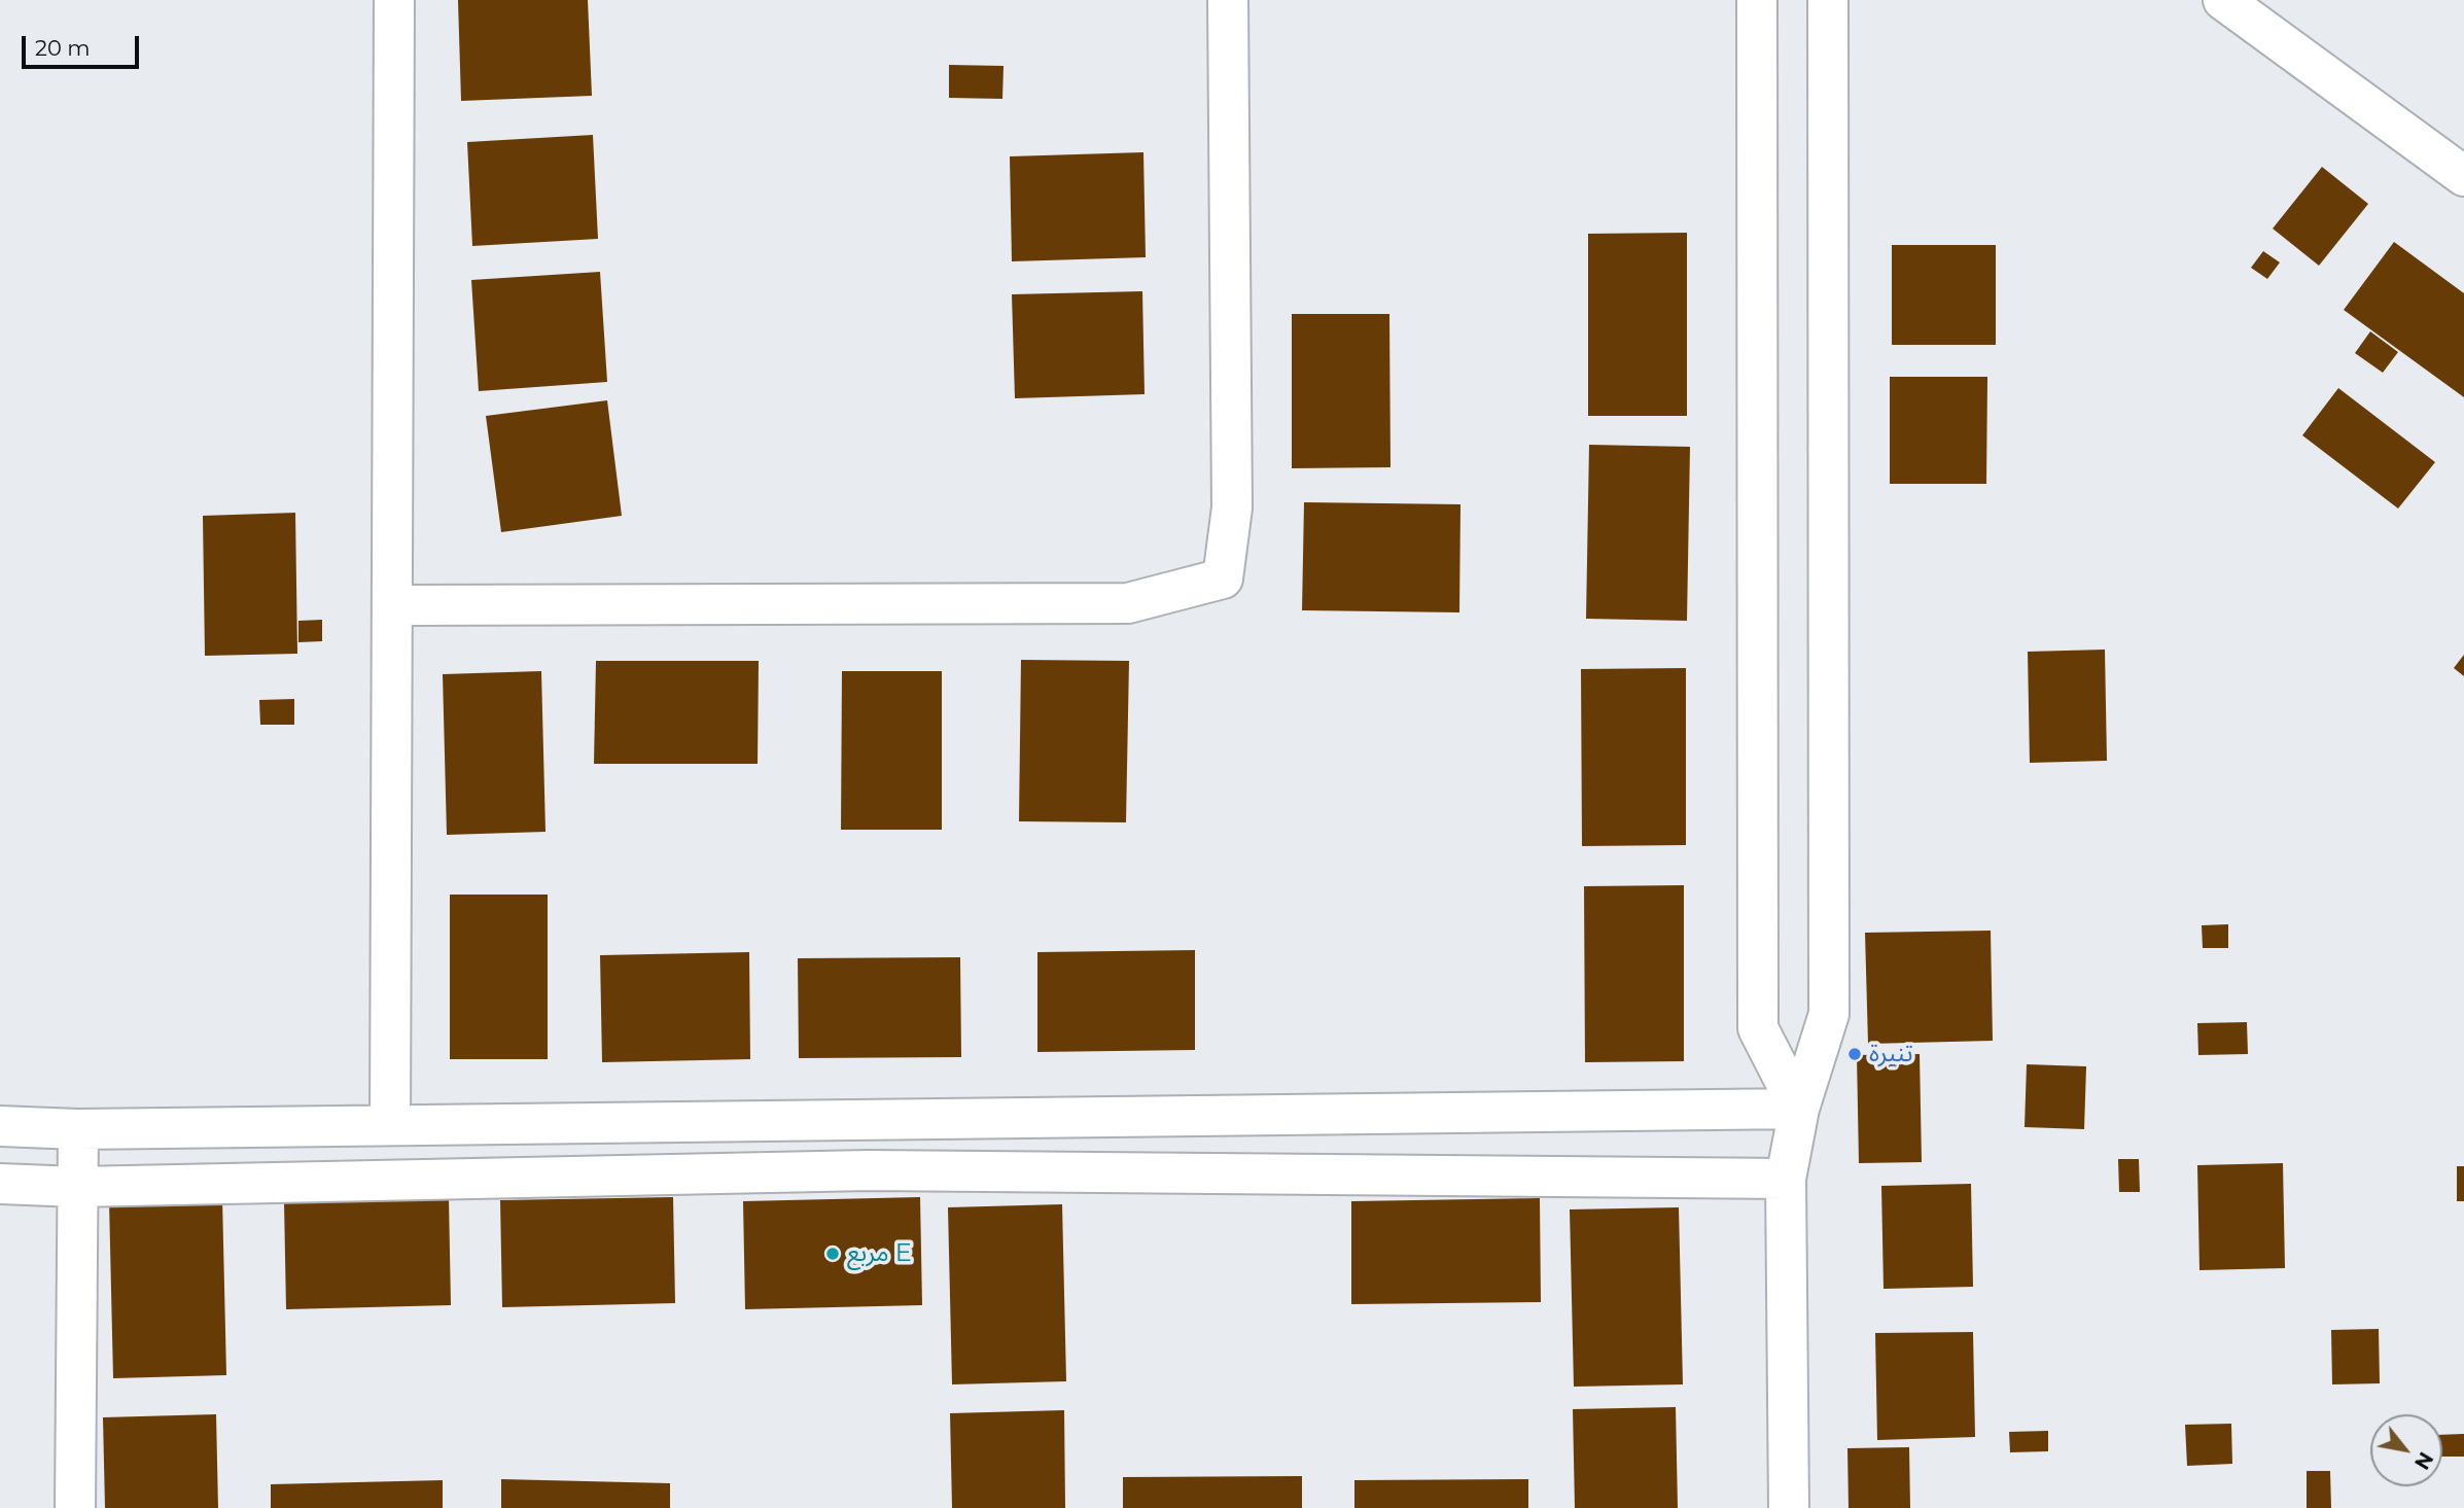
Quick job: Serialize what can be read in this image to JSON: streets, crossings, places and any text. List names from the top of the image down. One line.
{"places":["تنيرة","مربع E"],"scale_bar":"20 m","north":"bottom right"}
